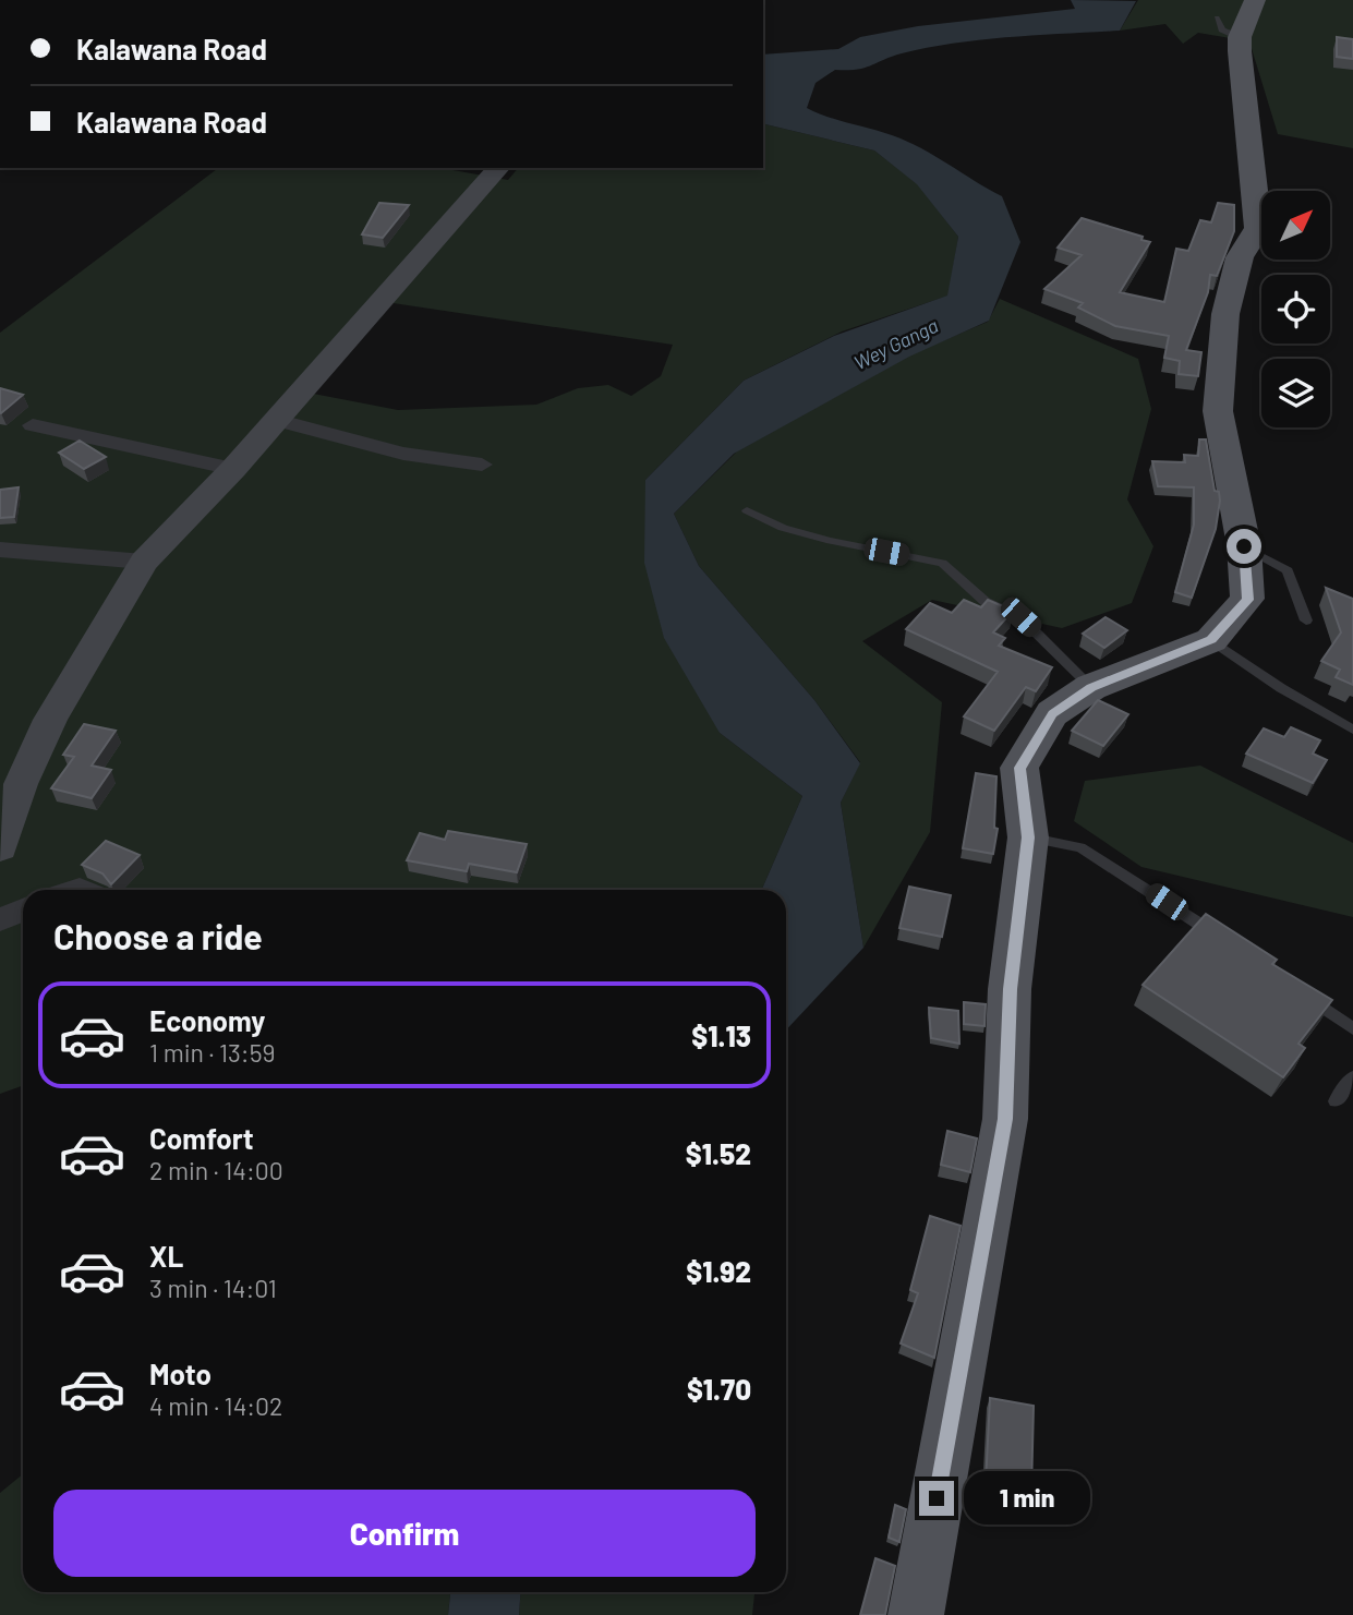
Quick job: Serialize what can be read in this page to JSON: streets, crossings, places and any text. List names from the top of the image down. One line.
{"water":["Wey Ganga"],"north":"top right","page":{"banner":["Kalawana Road","Kalawana Road"],"heading":"Choose a ride","list":[{"name":"Economy","note":"1 min · 13:59","value":"$1.13"},{"name":"Comfort","note":"2 min · 14:00","value":"$1.52"},{"name":"XL","note":"3 min · 14:01","value":"$1.92"},{"name":"Moto","note":"4 min · 14:02","value":"$1.70"}],"bubble":"1 min","buttons":"Confirm"}}
